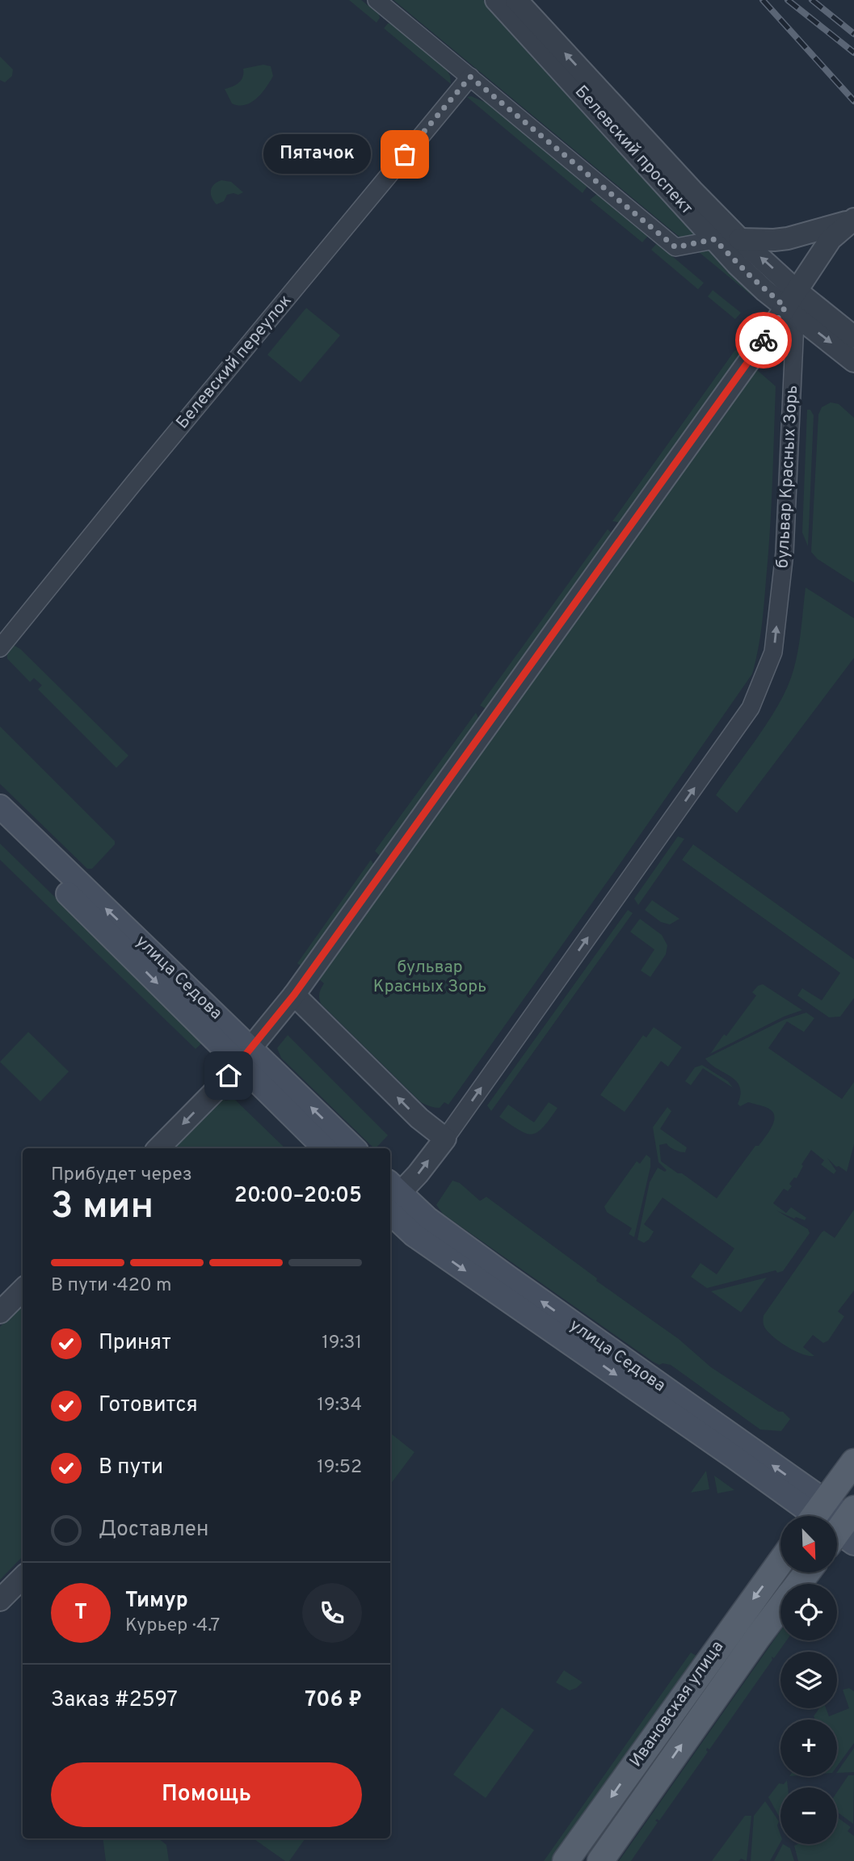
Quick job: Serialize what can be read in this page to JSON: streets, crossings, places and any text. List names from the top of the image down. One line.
{"streets":{"main road":["улица Седова","Ивановская улица"],"street":["Белевский проспект","Белевский переулок","бульвар Красных Зорь"]},"crossings":[["Белевский проспект","бульвар Красных Зорь"],["бульвар Красных Зорь","улица Седова"]],"one_way":["бульвар Красных Зорь"],"parks":["бульвар Красных Зорь"],"places":["Пятачок"],"north":"bottom right","page":{"bubble":"Пятачок","heading":["3 мин","Прибудет через","20:00–20:05"],"panel":["Тимур","Курьер · 4.7","Заказ #2597","706 ₽"],"bar":"В пути · 420 m","list":[["Принят","19:31"],["Готовится","19:34"],["В пути","19:52"],"Доставлен"],"map_buttons":["+","−"],"round":"Т","buttons":"Помощь"}}
